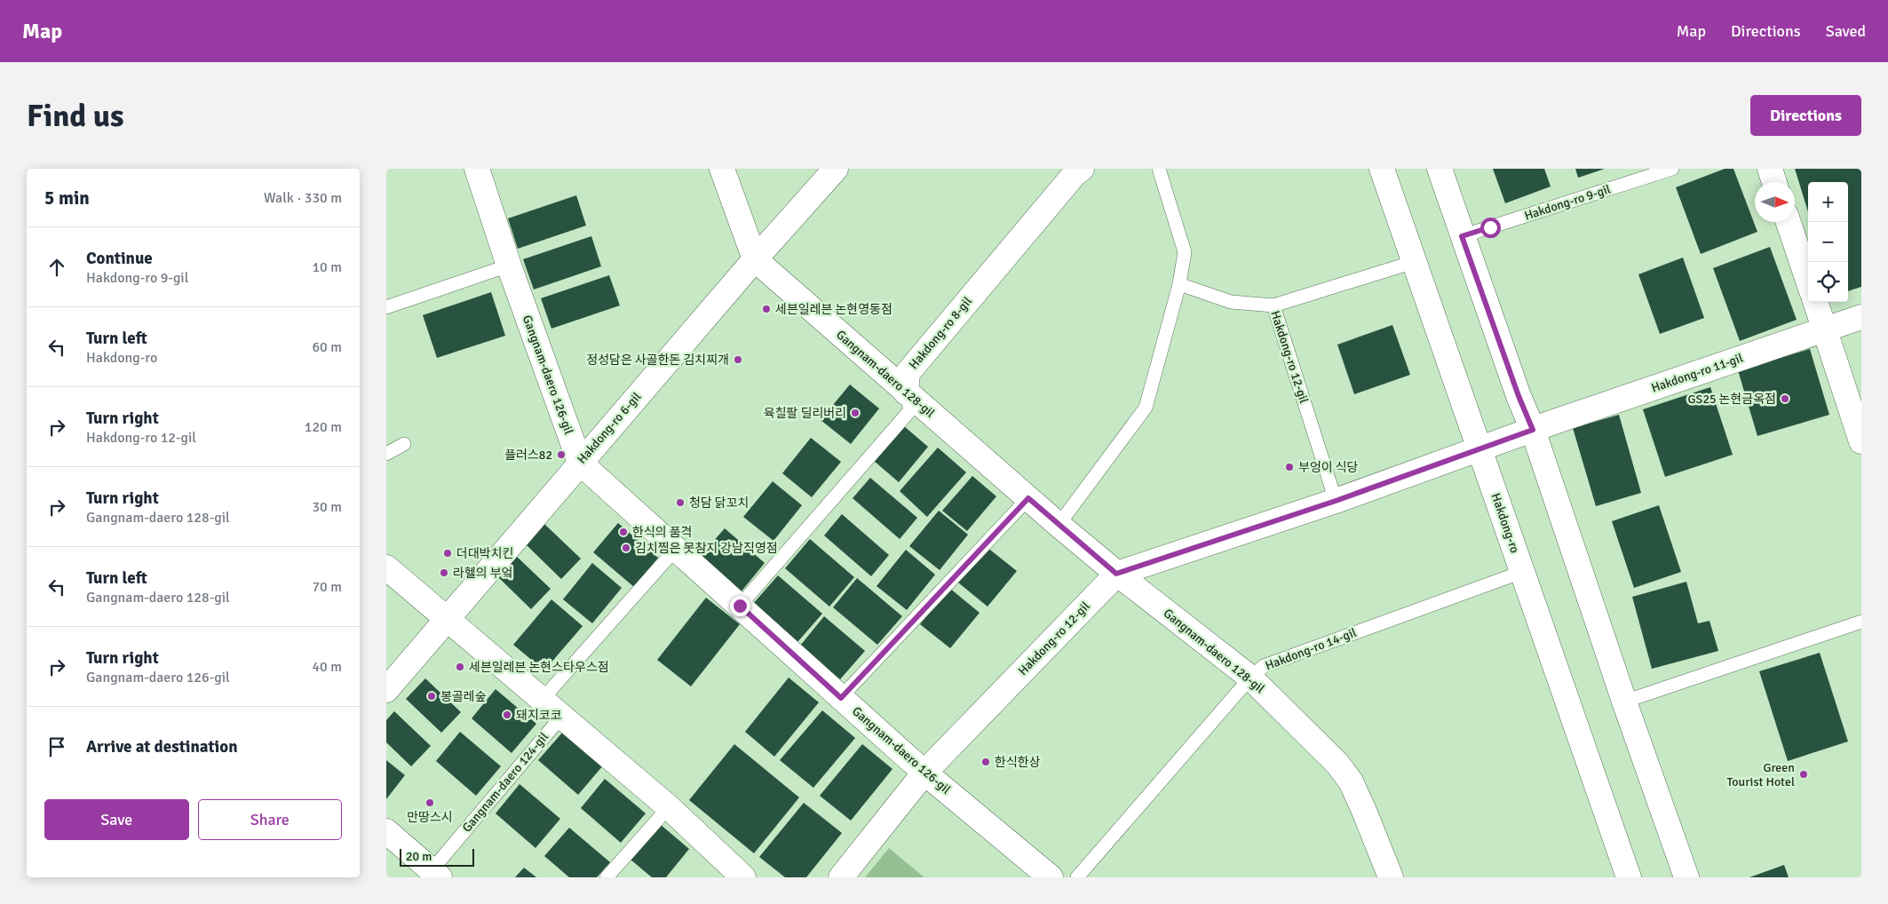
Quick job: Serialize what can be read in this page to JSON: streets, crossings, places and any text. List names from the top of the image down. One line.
{"streets":{"street":["Hakdong-ro 8-gil","Hakdong-ro 12-gil","Hakdong-ro 11-gil","Gangnam-daero 128-gil","Gangnam-daero 126-gil","Hakdong-ro 6-gil","Hakdong-ro"],"lane":["Hakdong-ro 9-gil","Hakdong-ro 14-gil","Gangnam-daero 124-gil"]},"crossings":[["Hakdong-ro 8-gil","Gangnam-daero 128-gil"],["Hakdong-ro 8-gil","Gangnam-daero 126-gil"],["Hakdong-ro 12-gil","Hakdong-ro 11-gil"],["Hakdong-ro 12-gil","Gangnam-daero 128-gil"],["Hakdong-ro 12-gil","Gangnam-daero 126-gil"],["Hakdong-ro 12-gil","Hakdong-ro"],["Gangnam-daero 128-gil","Hakdong-ro 6-gil"],["Gangnam-daero 128-gil","Hakdong-ro 14-gil"],["Gangnam-daero 126-gil","Hakdong-ro 6-gil"],["Hakdong-ro","Hakdong-ro 14-gil"]],"places":["세븐일레븐 논현영동점","정성담은 사골한돈 김치찌개","GS25 논현금옥점","육칠팔 딜리버리","플러스82","부엉이 식당","청담 닭꼬치","한식의 품격","김치찜은 못참지 강남직영점","더대박치킨","라헬의 부엌","세븐일레븐 논현스타우스점","봉골레숲","돼지코코","한식한상","Green Tourist Hotel","만땅스시"],"scale_bar":"20 m","north":"right","page":{"header":"Map","nav":["Map","Directions","Saved"],"buttons":["Directions",["Save","Share"]],"title":"Find us","heading":["5 min","Walk · 330 m"],"map_buttons":["+","−"],"list":[["Continue","Hakdong-ro 9-gil","10 m"],["Turn left","Hakdong-ro","60 m"],["Turn right","Hakdong-ro 12-gil","120 m"],["Turn right","Gangnam-daero 128-gil","30 m"],["Turn left","Gangnam-daero 128-gil","70 m"],["Turn right","Gangnam-daero 126-gil","40 m"],"Arrive at destination"],"scale":"20 m"}}
